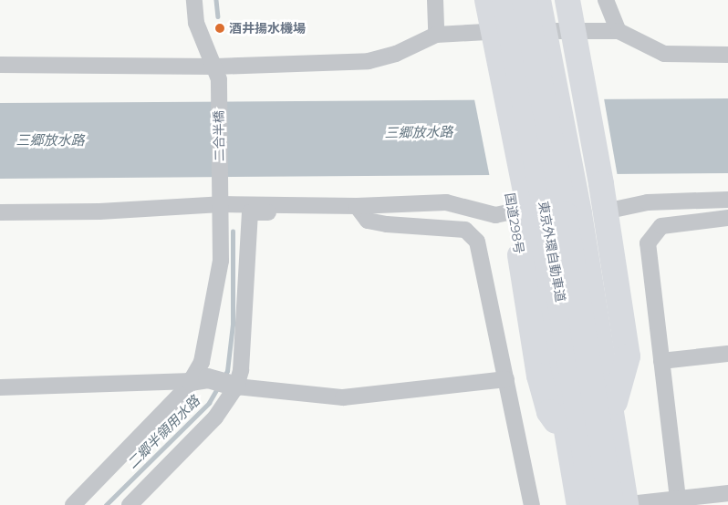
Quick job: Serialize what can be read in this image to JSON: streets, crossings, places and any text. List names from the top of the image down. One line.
{"streets":{"highway":["国道298号","東京外環自動車道"],"street":["二合半橋"]},"water":["三郷放水路","二郷半領用水路"],"places":["酒井揚水機場"]}
